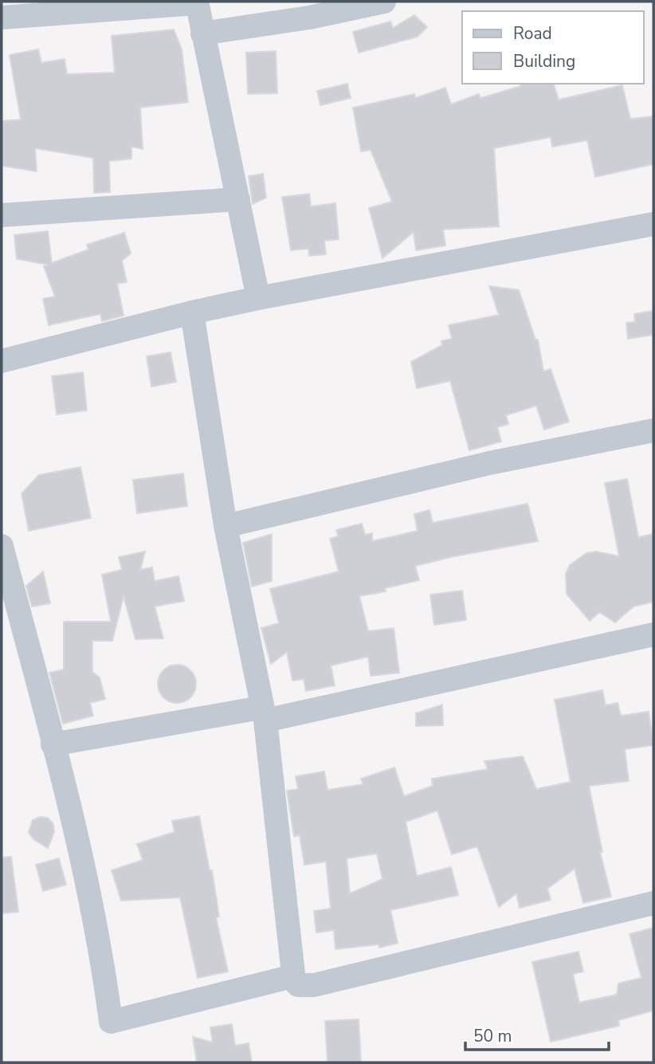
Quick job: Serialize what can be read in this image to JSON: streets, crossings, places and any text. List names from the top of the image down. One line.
{"legend":["Road","Building"],"scale_bar":"50 m"}
